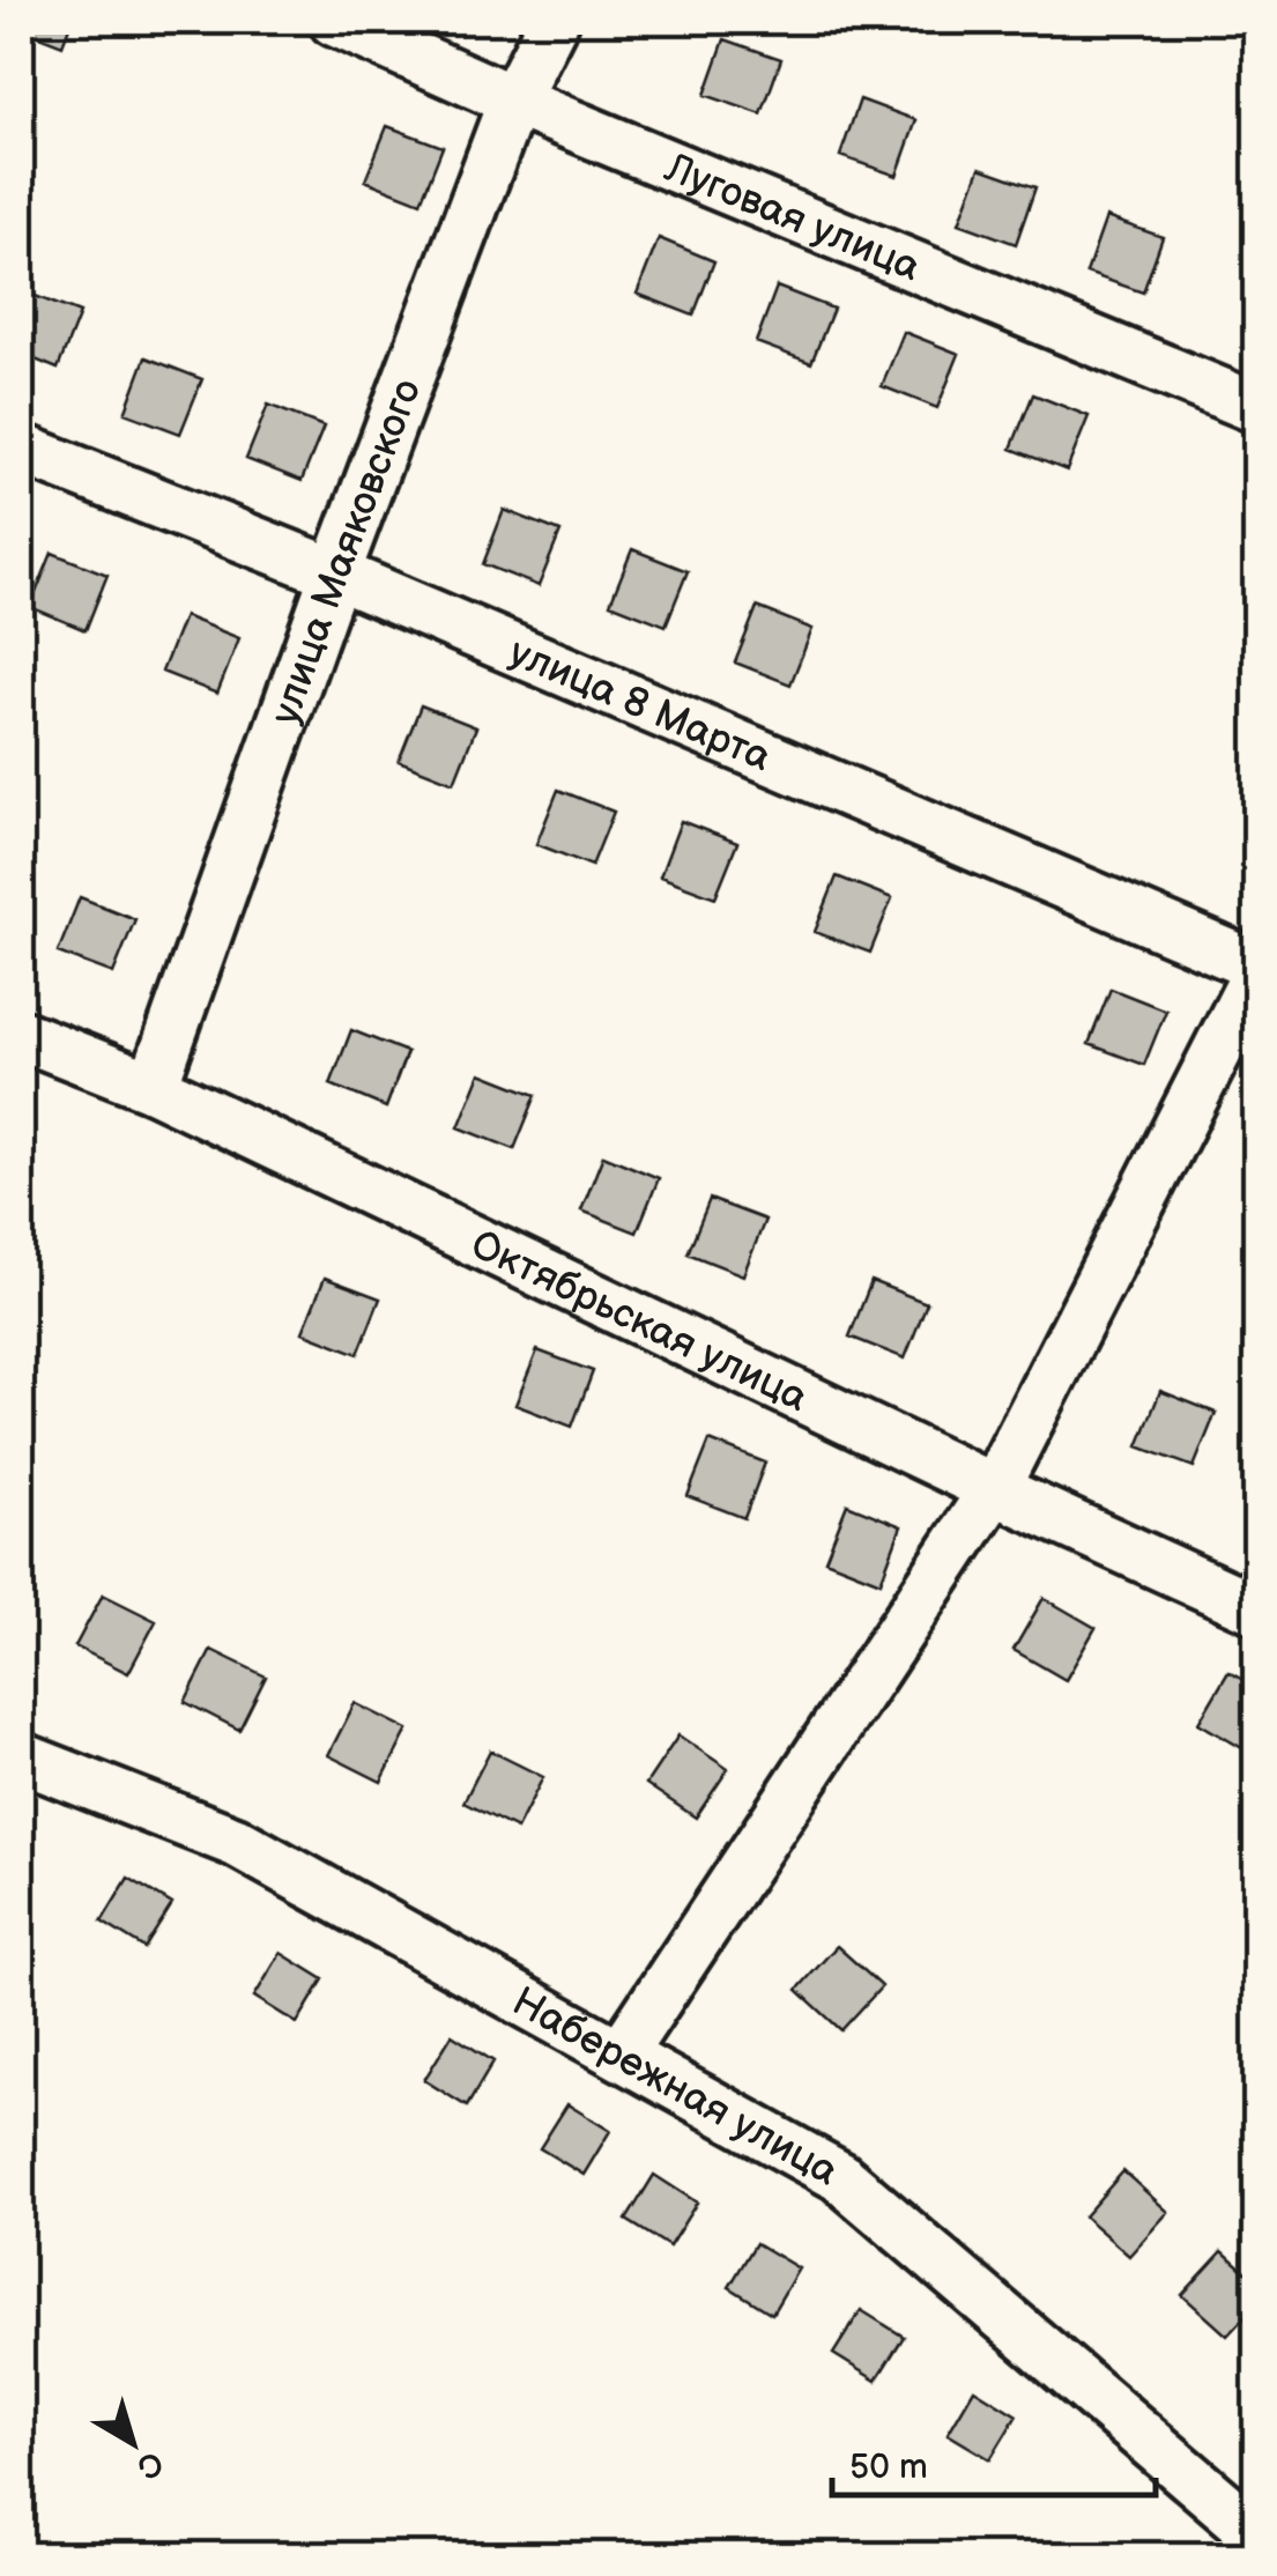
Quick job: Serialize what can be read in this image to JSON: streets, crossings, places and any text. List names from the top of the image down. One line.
{"streets":{"street":["Луговая улица","улица Маяковского","улица 8 Марта","Октябрьская улица","Набережная улица"]},"crossings":[["Луговая улица","улица Маяковского"],["улица Маяковского","улица 8 Марта"],["улица Маяковского","Октябрьская улица"]],"scale_bar":"50 m","north":"bottom right"}
